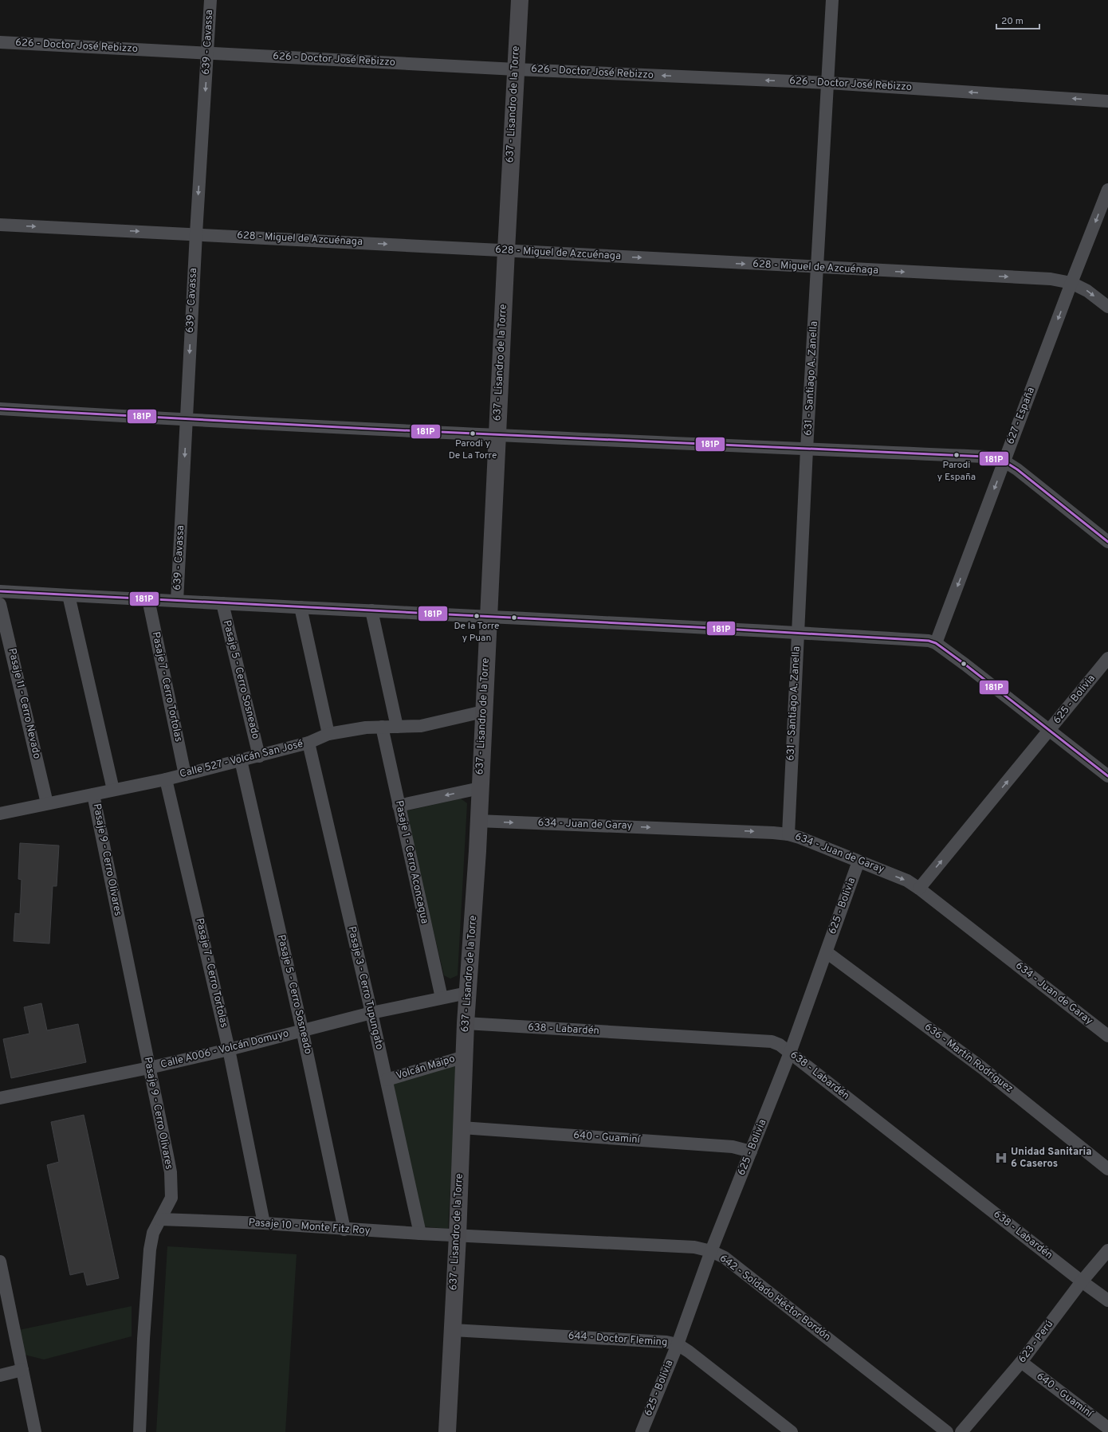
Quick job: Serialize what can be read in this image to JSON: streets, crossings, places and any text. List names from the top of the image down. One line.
{"streets":{"street":["639 - Cavassa","626 - Doctor José Rebizzo","637 - Lisandro de la Torre","628 - Miguel de Azcuénaga","631 - Santiago A. Zanella","627 - España","Pasaje 5 - Cerro Sosneado","Pasaje 7 - Cerro Tortolas","625 - Bolivia","Pasaje 11 - Cerro Nevado","Calle 527 - Volcán San José","634 - Juan de Garay","Pasaje 9 - Cerro Olivares","Pasaje 1 - Cerro Aconcagua","Pasaje 3 - Cerro Tupungato","638 - Labardén","Calle A006 - Volcán Domuyo","636 - Martín Rodríguez","Volcán Maipo","640 - Guaminí","Pasaje 10 - Monte Fitz Roy","642 - Soldado Héctor Bordón","644 - Doctor Fleming","623 - Perú"]},"crossings":[["639 - Cavassa","626 - Doctor José Rebizzo"],["639 - Cavassa","628 - Miguel de Azcuénaga"],["626 - Doctor José Rebizzo","637 - Lisandro de la Torre"],["626 - Doctor José Rebizzo","631 - Santiago A. Zanella"],["637 - Lisandro de la Torre","628 - Miguel de Azcuénaga"],["637 - Lisandro de la Torre","Calle 527 - Volcán San José"],["637 - Lisandro de la Torre","634 - Juan de Garay"],["637 - Lisandro de la Torre","638 - Labardén"],["637 - Lisandro de la Torre","Calle A006 - Volcán Domuyo"],["637 - Lisandro de la Torre","Volcán Maipo"],["637 - Lisandro de la Torre","640 - Guaminí"],["637 - Lisandro de la Torre","Pasaje 10 - Monte Fitz Roy"],["637 - Lisandro de la Torre","642 - Soldado Héctor Bordón"],["637 - Lisandro de la Torre","644 - Doctor Fleming"],["628 - Miguel de Azcuénaga","631 - Santiago A. Zanella"],["628 - Miguel de Azcuénaga","627 - España"],["631 - Santiago A. Zanella","634 - Juan de Garay"],["Pasaje 5 - Cerro Sosneado","Calle 527 - Volcán San José"],["Pasaje 5 - Cerro Sosneado","Calle A006 - Volcán Domuyo"],["Pasaje 5 - Cerro Sosneado","Pasaje 10 - Monte Fitz Roy"],["Pasaje 7 - Cerro Tortolas","Calle 527 - Volcán San José"],["Pasaje 7 - Cerro Tortolas","Calle A006 - Volcán Domuyo"],["Pasaje 7 - Cerro Tortolas","Pasaje 10 - Monte Fitz Roy"],["625 - Bolivia","634 - Juan de Garay"],["625 - Bolivia","638 - Labardén"],["625 - Bolivia","636 - Martín Rodríguez"],["625 - Bolivia","640 - Guaminí"],["625 - Bolivia","642 - Soldado Héctor Bordón"],["625 - Bolivia","644 - Doctor Fleming"],["Pasaje 11 - Cerro Nevado","Calle 527 - Volcán San José"],["Calle 527 - Volcán San José","Pasaje 9 - Cerro Olivares"],["Calle 527 - Volcán San José","Pasaje 1 - Cerro Aconcagua"],["Calle 527 - Volcán San José","Pasaje 3 - Cerro Tupungato"],["Pasaje 9 - Cerro Olivares","Calle A006 - Volcán Domuyo"],["Pasaje 9 - Cerro Olivares","Pasaje 10 - Monte Fitz Roy"],["Pasaje 1 - Cerro Aconcagua","Calle A006 - Volcán Domuyo"],["Pasaje 3 - Cerro Tupungato","Calle A006 - Volcán Domuyo"],["Pasaje 3 - Cerro Tupungato","Volcán Maipo"],["Pasaje 3 - Cerro Tupungato","Pasaje 10 - Monte Fitz Roy"],["638 - Labardén","623 - Perú"],["640 - Guaminí","623 - Perú"],["Pasaje 10 - Monte Fitz Roy","642 - Soldado Héctor Bordón"]],"one_way":["639 - Cavassa","626 - Doctor José Rebizzo","628 - Miguel de Azcuénaga","627 - España","634 - Juan de Garay"],"places":{"other":["Parodi y De La Torre","Parodi y España","De la Torre y Puan"],"hospital":["Unidad Sanitaria 6 Caseros"]},"lines":["transit line 181P"],"scale_bar":"20 m"}
